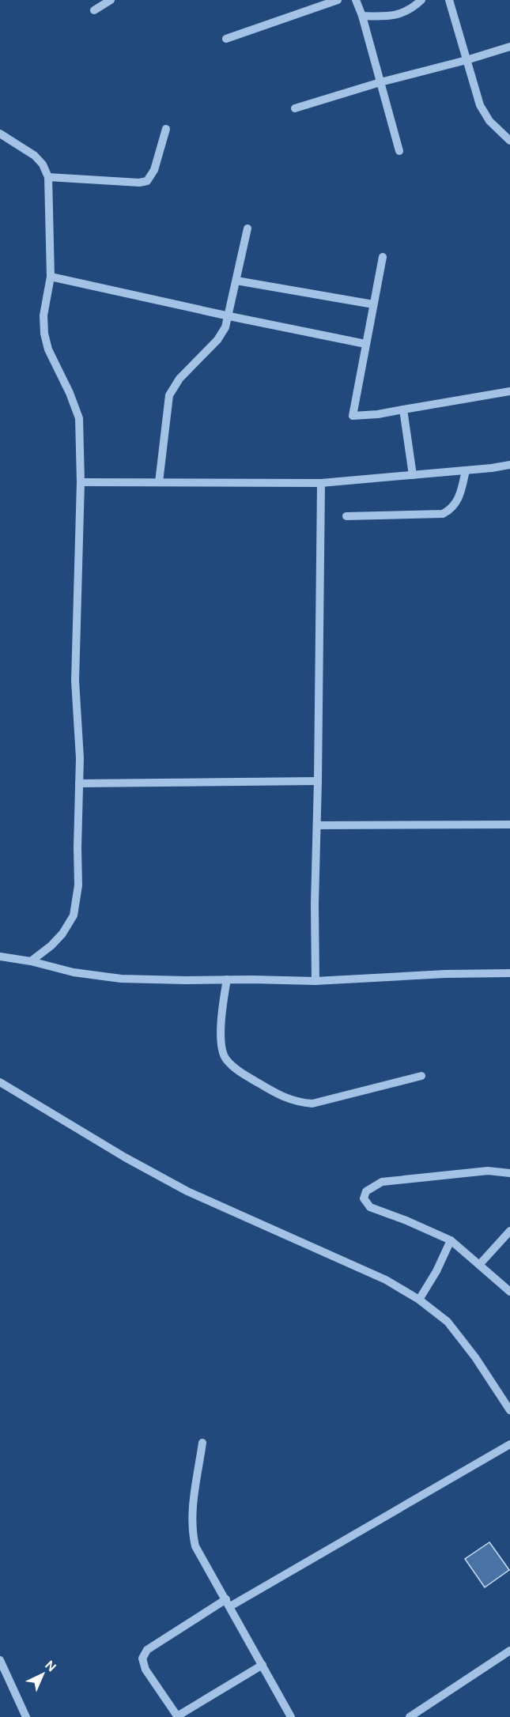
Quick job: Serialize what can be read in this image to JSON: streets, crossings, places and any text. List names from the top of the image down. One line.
{"north":"top right"}
